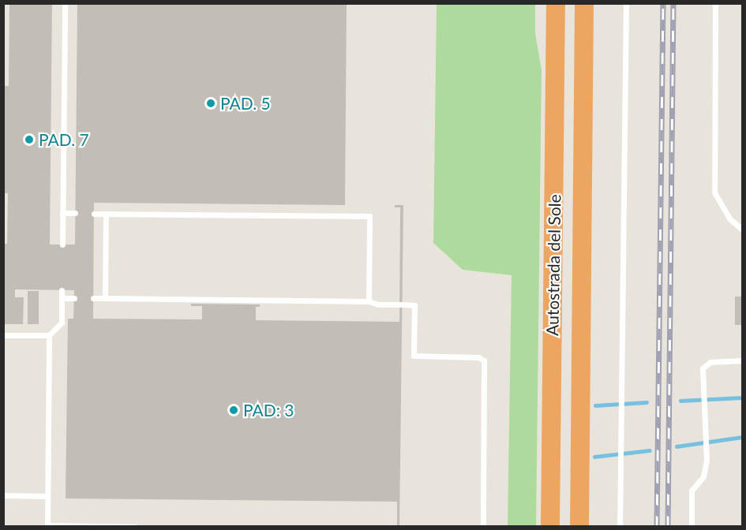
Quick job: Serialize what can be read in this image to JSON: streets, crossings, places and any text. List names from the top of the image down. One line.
{"streets":{"highway":["Autostrada del Sole"]},"places":["PAD. 5","PAD. 7","PAD: 3"]}
